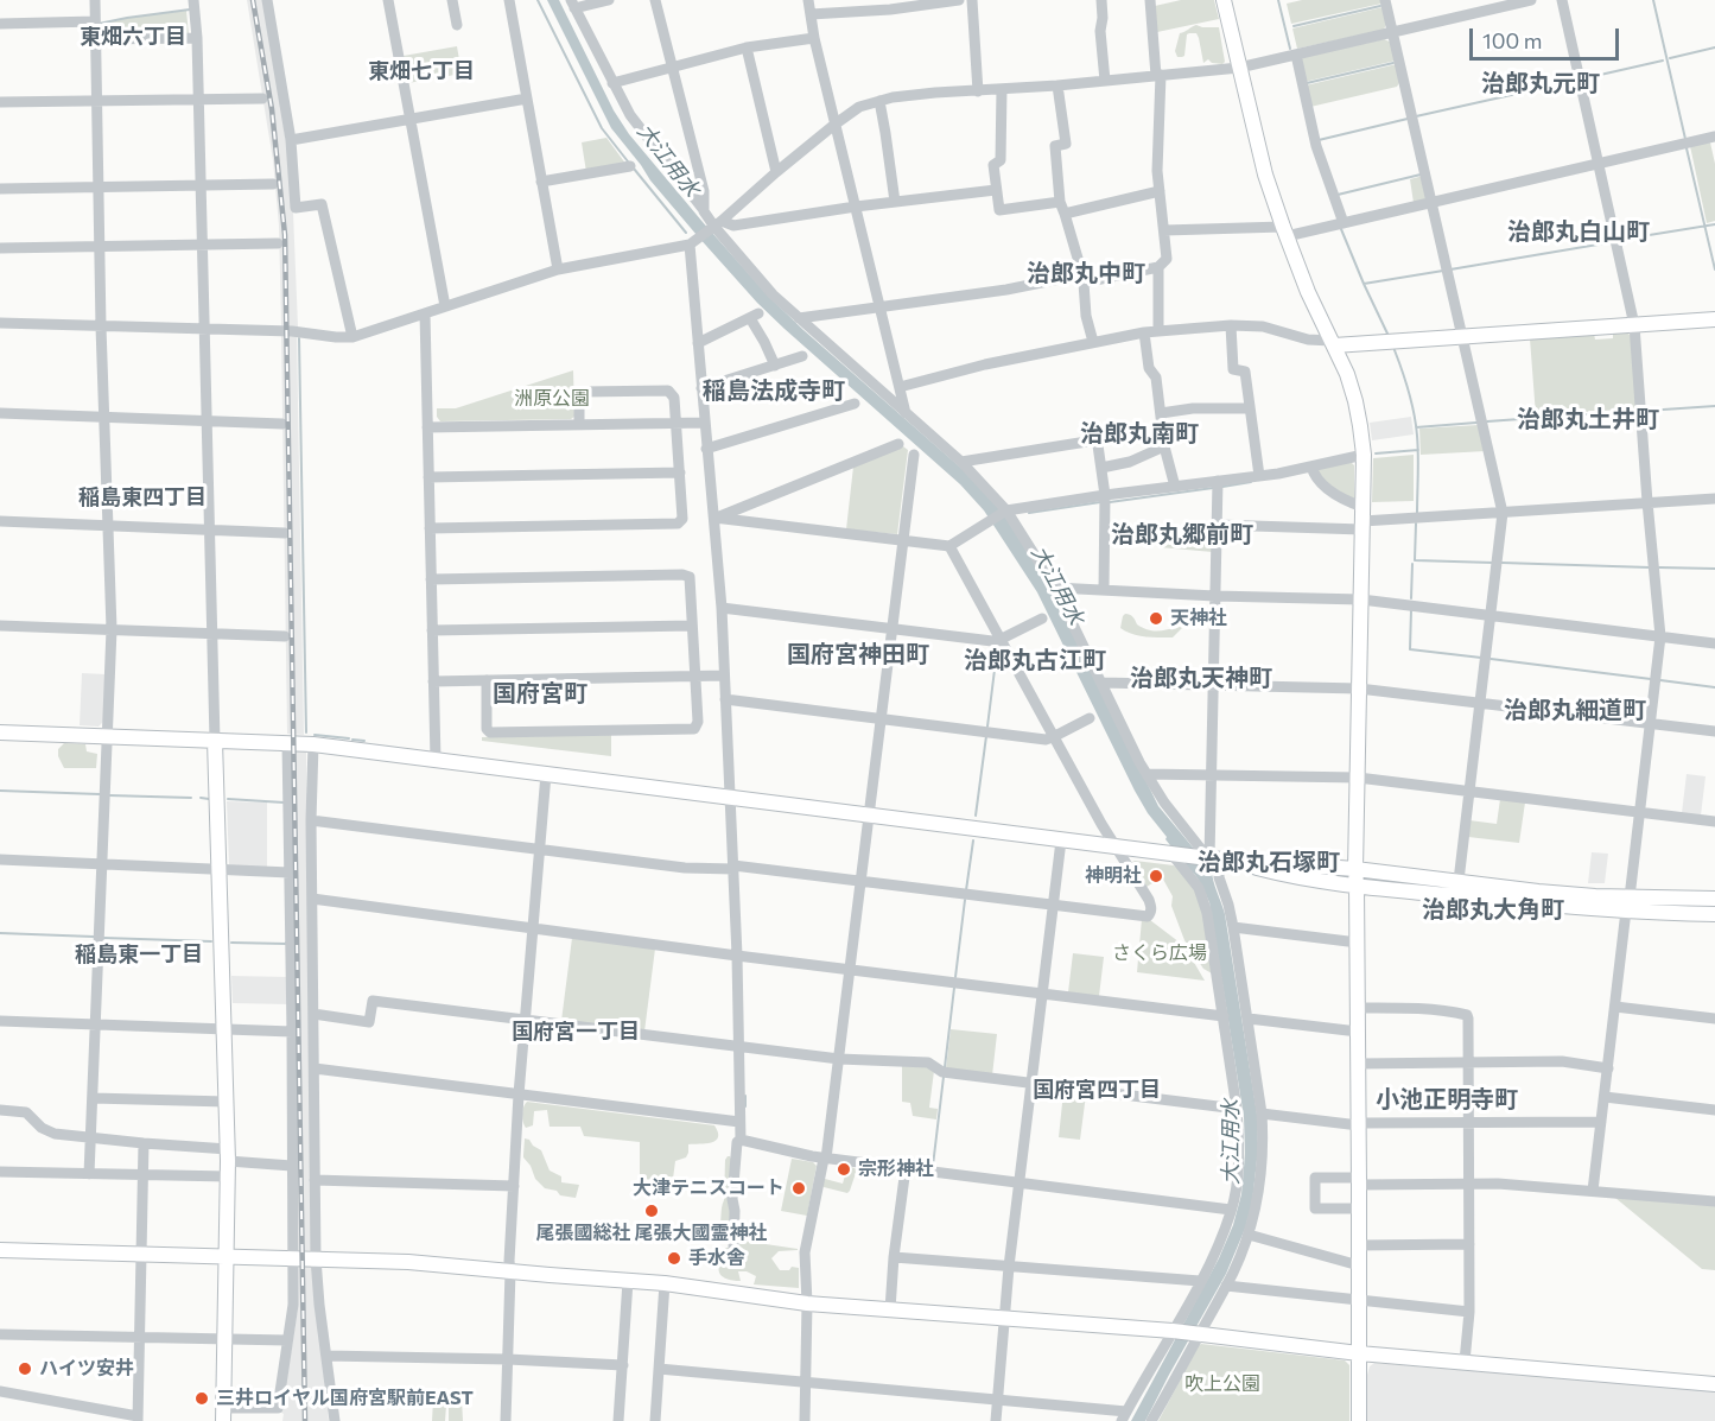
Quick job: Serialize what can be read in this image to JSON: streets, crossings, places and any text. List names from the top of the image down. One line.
{"districts":["東畑六丁目","東畑七丁目","治郎丸元町","治郎丸白山町","治郎丸中町","稲島法成寺町","治郎丸土井町","治郎丸南町","稲島東四丁目","治郎丸郷前町","国府宮神田町","治郎丸古江町","治郎丸天神町","国府宮町","治郎丸細道町","治郎丸石塚町","治郎丸大角町","稲島東一丁目","国府宮一丁目","国府宮四丁目","小池正明寺町"],"water":["大江用水"],"parks":["洲原公園","さくら広場","吹上公園"],"places":["天神社","神明社","宗形神社","大津テニスコート","尾張國総社 尾張大國霊神社","手水舎","ハイツ安井","三井ロイヤル国府宮駅前EAST"],"scale_bar":"100 m"}
